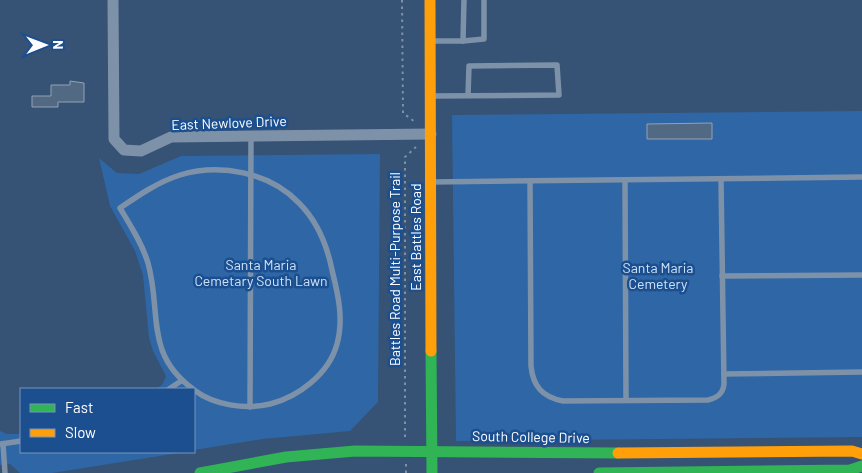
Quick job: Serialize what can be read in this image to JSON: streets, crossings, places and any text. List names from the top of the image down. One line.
{"streets":{"street":["East Newlove Drive","East Battles Road","South College Drive"],"path":["Battles Road Multi-Purpose Trail"]},"crossings":[["East Newlove Drive","East Battles Road"],["East Newlove Drive","Battles Road Multi-Purpose Trail"],["East Battles Road","Battles Road Multi-Purpose Trail"],["East Battles Road","South College Drive"],["Battles Road Multi-Purpose Trail","South College Drive"]],"parks":["Santa Maria Cemetary South Lawn","Santa Maria Cemetery"],"legend":["Fast","Slow"],"north":"right"}
